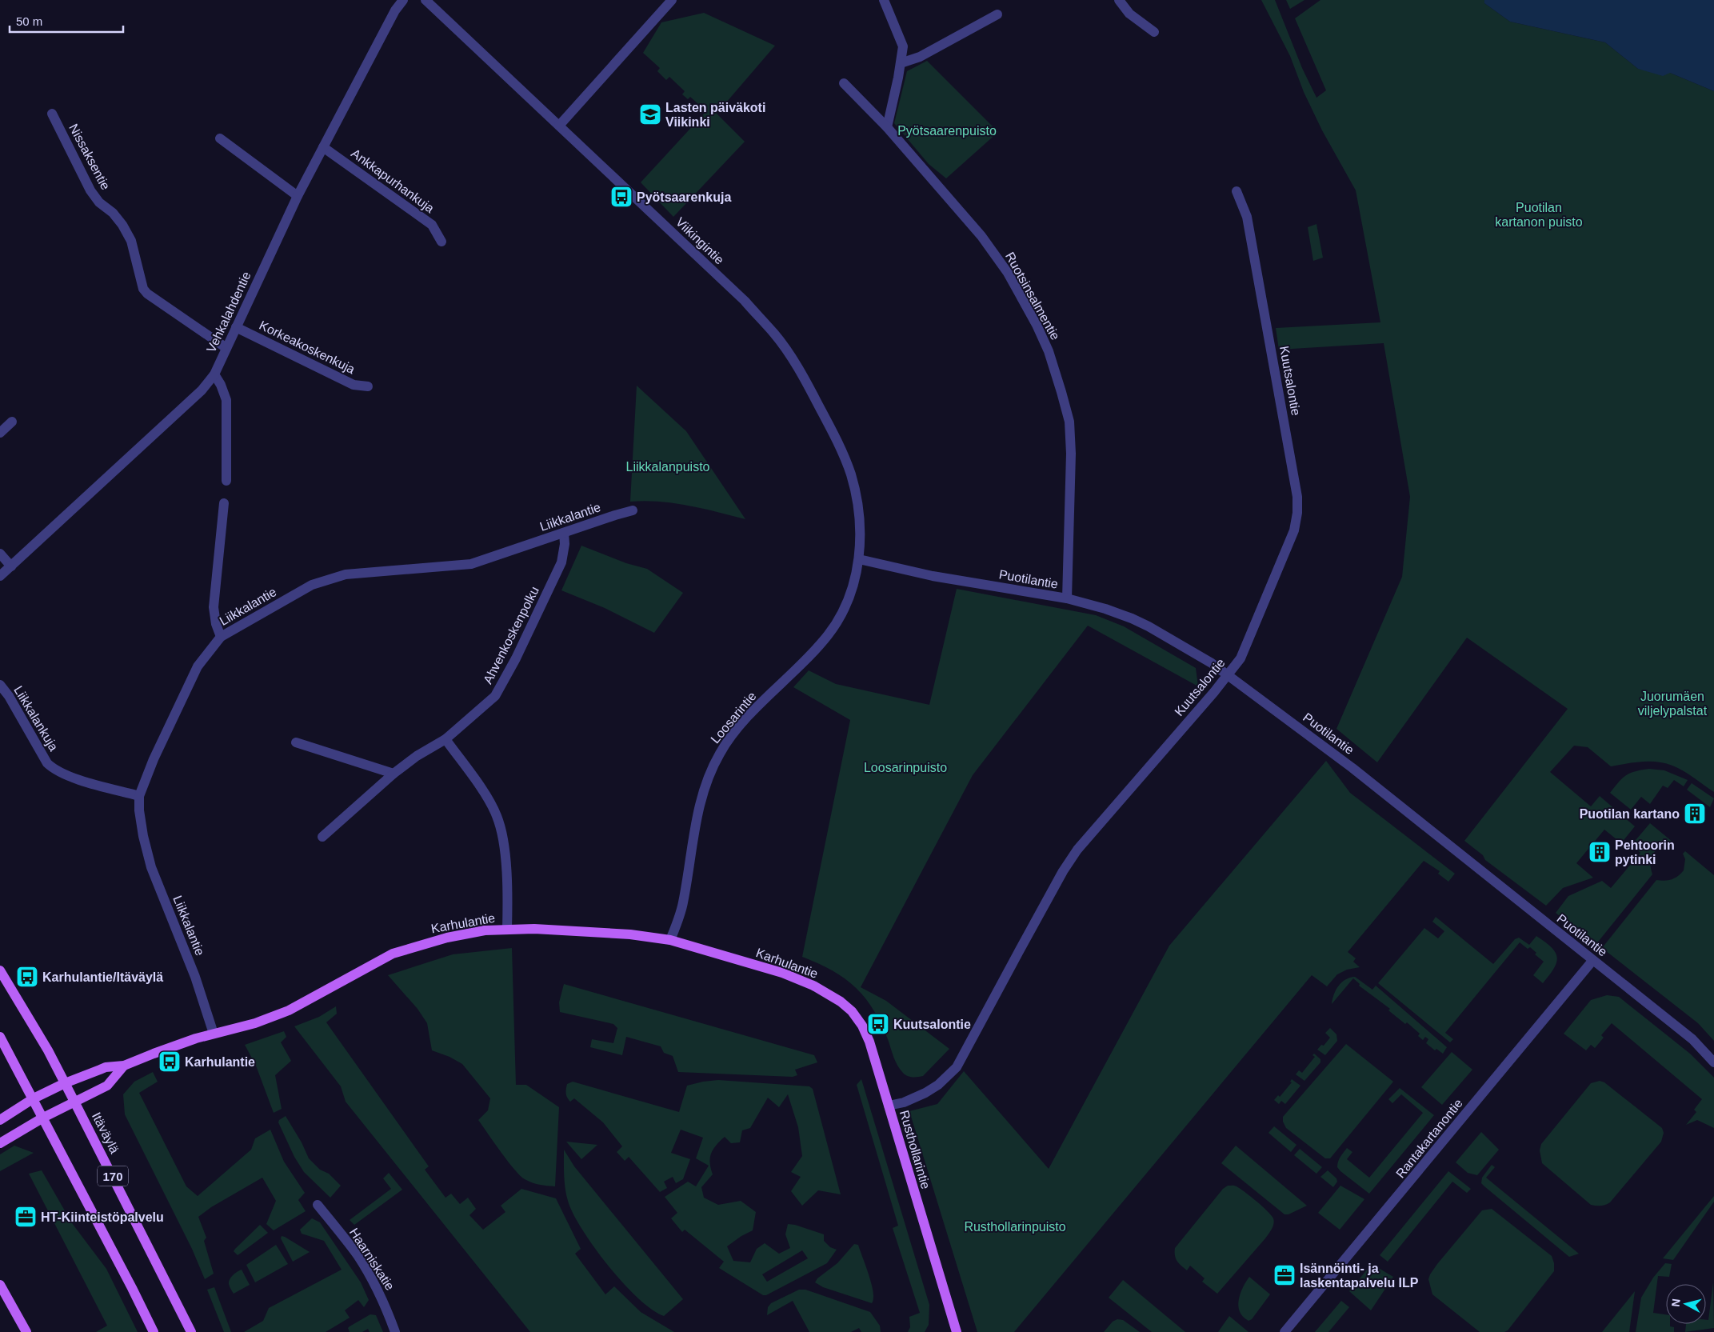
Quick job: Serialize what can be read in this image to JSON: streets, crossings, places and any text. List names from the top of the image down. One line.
{"streets":{"main road":["Karhulantie","Itäväylä","Rusthollarintie","170"],"street":["Nissaksentie","Ankkapurhankuja","Viikingintie","Ruotsinsalmentie","Vehkalahdentie","Korkeakoskenkuja","Kuutsalontie","Liikkalantie","Puotilantie","Ahvenkoskenpolku","Loosarintie","Liikkalankuja","Rantakartanontie","Haarniskatie"]},"crossings":[["Nissaksentie","Vehkalahdentie"],["Ankkapurhankuja","Vehkalahdentie"],["Viikingintie","Puotilantie"],["Viikingintie","Loosarintie"],["Ruotsinsalmentie","Puotilantie"],["Vehkalahdentie","Korkeakoskenkuja"],["Kuutsalontie","Puotilantie"],["Kuutsalontie","Rusthollarintie"],["Liikkalantie","Ahvenkoskenpolku"],["Liikkalantie","Liikkalankuja"],["Liikkalantie","Karhulantie"],["Puotilantie","Loosarintie"],["Puotilantie","Rantakartanontie"],["Loosarintie","Karhulantie"],["Karhulantie","Itäväylä"],["Karhulantie","Rusthollarintie"],["Karhulantie","170"]],"parks":["Pyötsaarenpuisto","Puotilan kartanon puisto","Liikkalanpuisto","Juorumäen viljelypalstat","Loosarinpuisto","Rusthollarinpuisto"],"places":{"school or university":["Lasten päiväkoti Viikinki"],"bus stop":["Pyötsaarenkuja","Karhulantie/Itäväylä","Kuutsalontie","Karhulantie"],"building":["Puotilan kartano","Pehtoorin pytinki"],"office":["HT-Kiinteistöpalvelu","Isännöinti- ja laskentapalvelu ILP"]},"scale_bar":"50 m","north":"left"}
